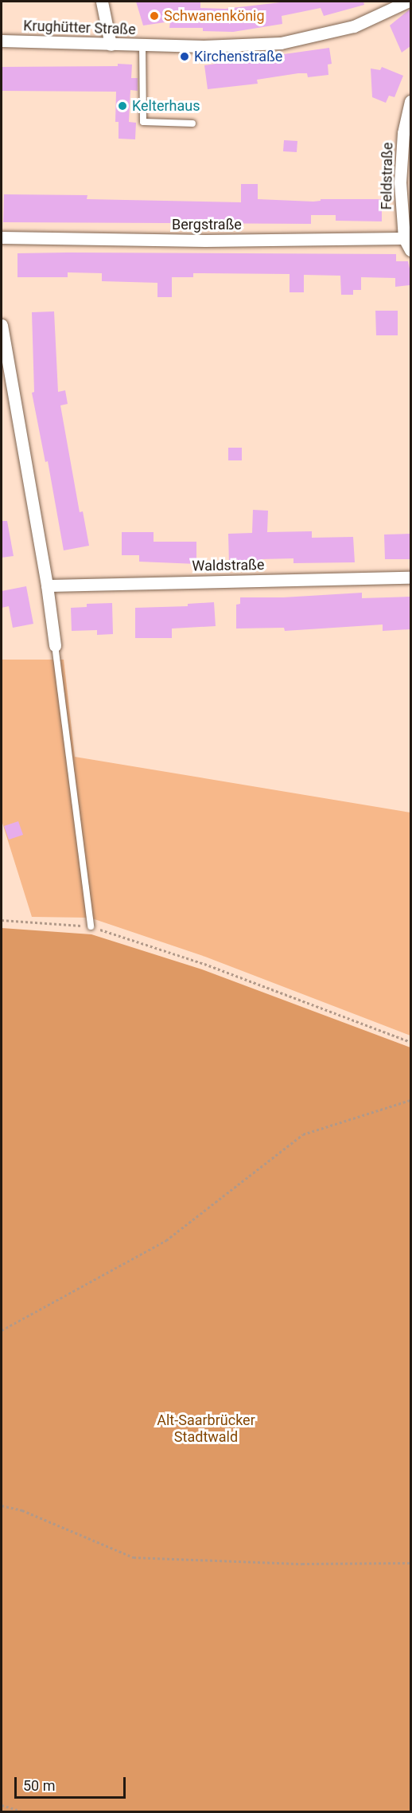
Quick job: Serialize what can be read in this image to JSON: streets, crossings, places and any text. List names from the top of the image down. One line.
{"streets":{"street":["Krughütter Straße","Feldstraße","Bergstraße","Waldstraße"]},"crossings":[["Feldstraße","Bergstraße"]],"parks":["Alt-Saarbrücker Stadtwald"],"places":["Schwanenkönig","Kirchenstraße","Kelterhaus"],"scale_bar":"50 m"}
